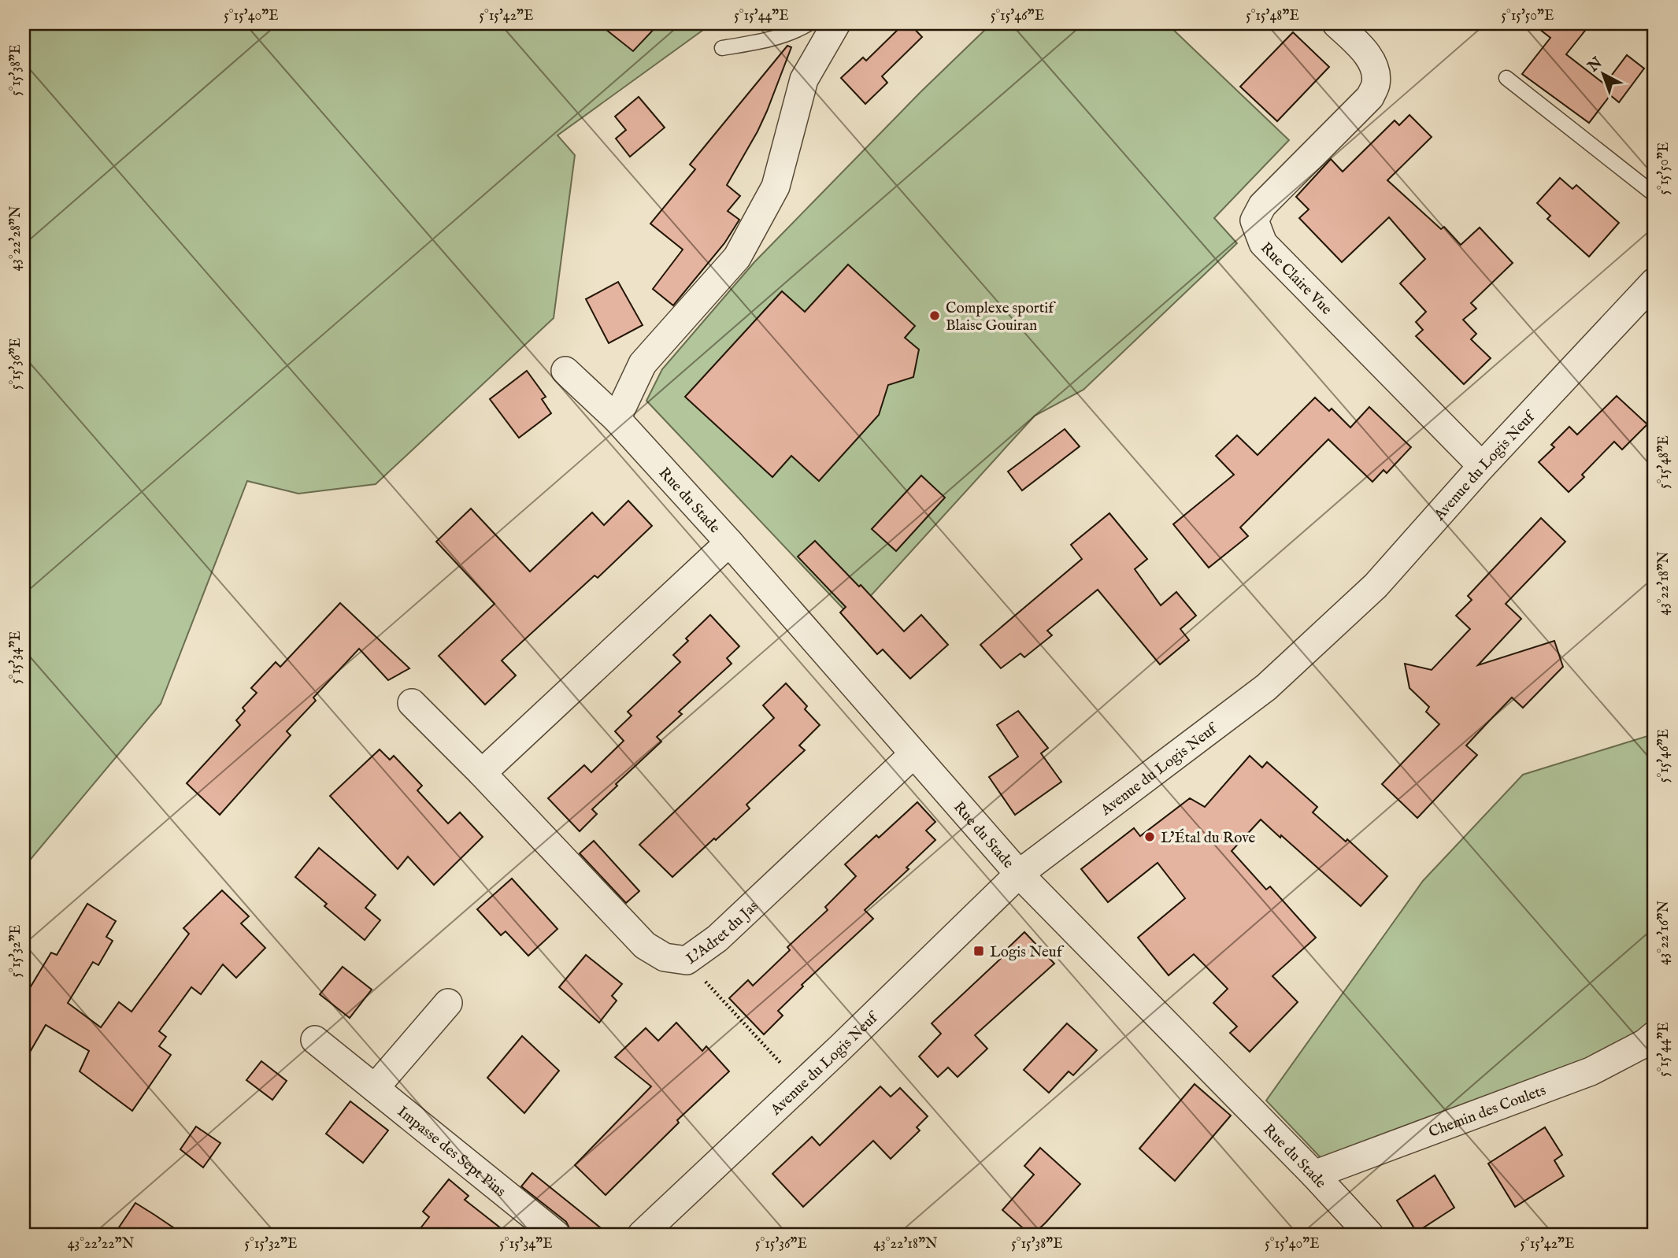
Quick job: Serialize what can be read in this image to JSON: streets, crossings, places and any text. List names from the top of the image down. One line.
{"streets":{"street":["Rue Claire Vue","Avenue du Logis Neuf","Rue du Stade","L'Adret du Jas","Chemin des Coulets","Impasse des Sept Pins"]},"crossings":[["Rue Claire Vue","Avenue du Logis Neuf"],["Avenue du Logis Neuf","Rue du Stade"],["Rue du Stade","L'Adret du Jas"],["Rue du Stade","Chemin des Coulets"]],"places":{"other":["Complexe sportif Blaise Gouiran","L'Étal du Rove"],"transit":["Logis Neuf"]},"north":"top left","coordinates":["5°15'40\"E","5°15'42\"E","5°15'44\"E","5°15'46\"E","5°15'48\"E","5°15'50\"E","5°15'38\"E","43°22'28\"N","5°15'36\"E","43°22'18\"N","5°15'34\"E","43°22'16\"N","5°15'32\"E","43°22'22\"N"]}
